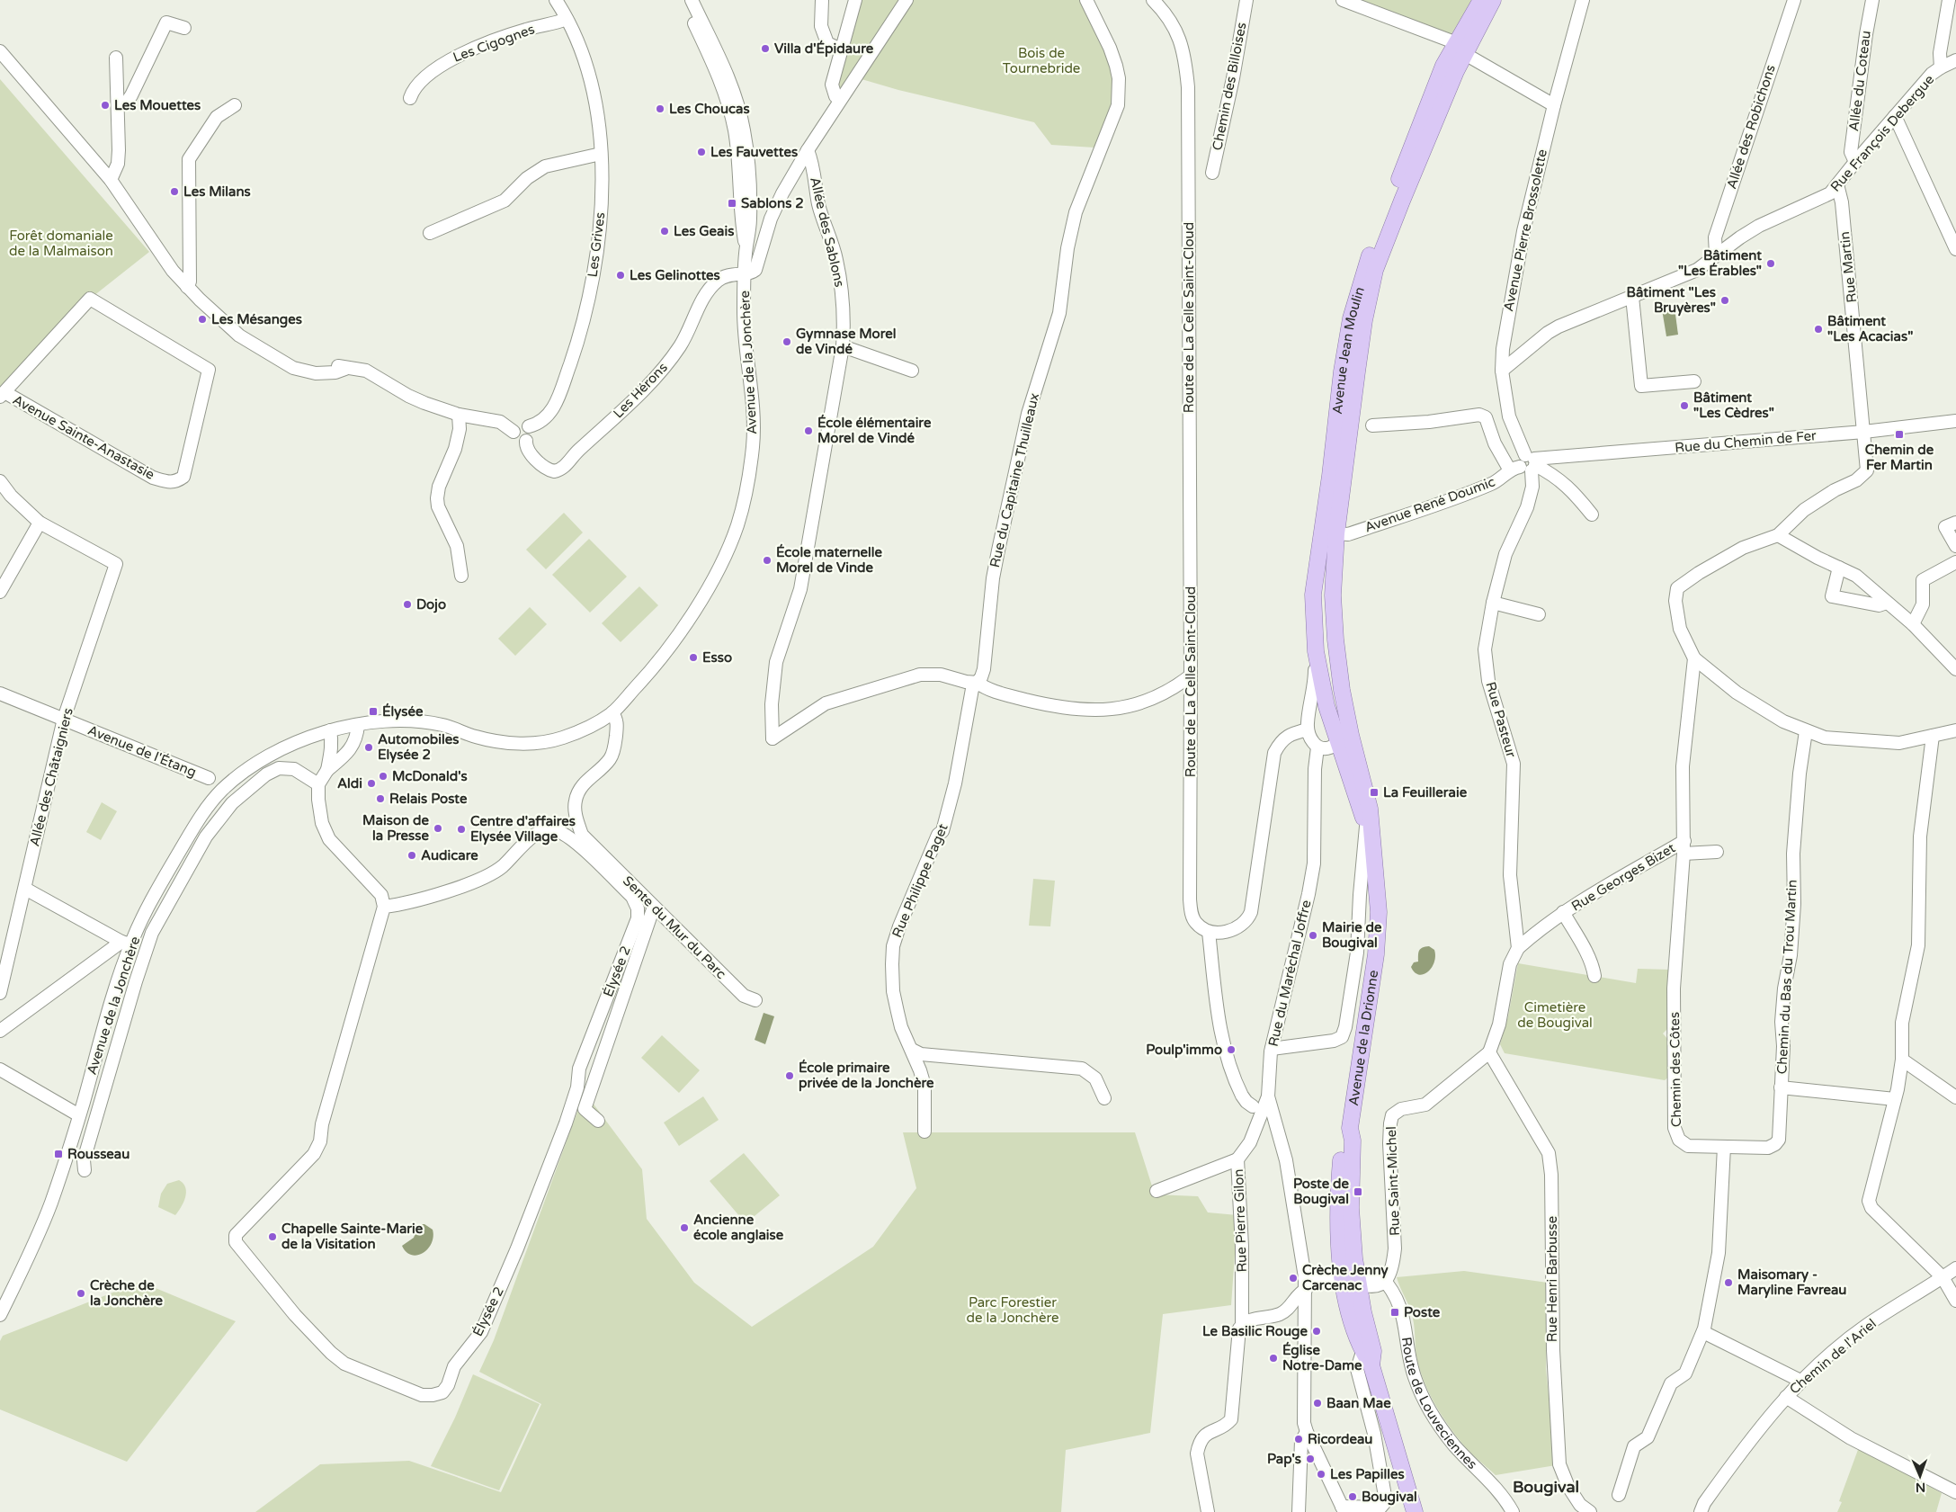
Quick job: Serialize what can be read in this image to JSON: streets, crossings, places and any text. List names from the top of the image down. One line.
{"streets":{"main road":["Avenue Jean Moulin","Avenue de la Drionne"],"street":["Les Cigognes","Allée du Coteau","Chemin des Billoises","Allée des Robichons","Rue François Debergue","Avenue Pierre Brossolette","Allée des Sablons","Les Grives","Rue Martin","Route de La Celle Saint-Cloud","Avenue de la Jonchère","Les Hérons","Avenue Sainte-Anastasie","Rue du Chemin de Fer","Rue du Capitaine Thuilleaux","Avenue René Doumic","Rue Pasteur","Avenue de l'Étang","Allée des Châtaigniers","Rue Georges Bizet","Rue Philippe Paget","Sente du Mur du Parc","Élysée 2","Rue du Maréchal Joffre","Chemin du Bas du Trou Martin","Chemin des Côtes","Rue Saint-Michel","Rue Pierre Gilon","Rue Henri Barbusse","Chemin de l'Ariel","Route de Louveciennes"]},"crossings":[["Les Cigognes","Les Grives"],["Allée du Coteau","Rue François Debergue"],["Allée des Robichons","Rue François Debergue"],["Rue François Debergue","Avenue Pierre Brossolette"],["Rue François Debergue","Rue Martin"],["Avenue Pierre Brossolette","Rue du Chemin de Fer"],["Avenue Pierre Brossolette","Avenue René Doumic"],["Avenue Pierre Brossolette","Rue Pasteur"],["Allée des Sablons","Rue du Capitaine Thuilleaux"],["Allée des Sablons","Rue Philippe Paget"],["Les Grives","Les Hérons"],["Rue Martin","Rue du Chemin de Fer"],["Avenue Jean Moulin","Avenue René Doumic"],["Avenue Jean Moulin","Avenue de la Drionne"],["Avenue de la Jonchère","Les Hérons"],["Avenue de la Jonchère","Sente du Mur du Parc"],["Rue du Chemin de Fer","Avenue René Doumic"],["Rue du Chemin de Fer","Rue Pasteur"],["Rue du Capitaine Thuilleaux","Rue Philippe Paget"],["Avenue René Doumic","Rue Pasteur"],["Rue Pasteur","Rue Georges Bizet"],["Rue Pasteur","Rue Saint-Michel"],["Rue Pasteur","Rue Henri Barbusse"],["Avenue de l'Étang","Allée des Châtaigniers"],["Rue Georges Bizet","Chemin des Côtes"],["Rue du Maréchal Joffre","Avenue de la Drionne"],["Rue du Maréchal Joffre","Rue Pierre Gilon"],["Chemin du Bas du Trou Martin","Chemin des Côtes"],["Rue Saint-Michel","Rue Henri Barbusse"],["Rue Saint-Michel","Route de Louveciennes"]],"districts":["Bougival"],"parks":["Bois de Tournebride","Forêt domaniale de la Malmaison","Cimetière de Bougival","Parc Forestier de la Jonchère"],"places":{"other":["Villa d'Épidaure","Les Mouettes","Les Choucas","Les Fauvettes","Les Milans","Les Geais","Bâtiment \"Les Érables\"","Les Gelinottes","Bâtiment \"Les Bruyères\"","Les Mésanges","Bâtiment \"Les Acacias\"","Gymnase Morel de Vindé","Bâtiment \"Les Cèdres\"","École élémentaire Morel de Vindé","École maternelle Morel de Vinde","Dojo","Esso","Automobiles Elysée 2","McDonald's","Aldi","Relais Poste","Maison de la Presse","Centre d'affaires Elysée Village","Audicare","Mairie de Bougival","Poulp'immo","École primaire privée de la Jonchère","Ancienne école anglaise","Chapelle Sainte-Marie de la Visitation","Crèche Jenny Carcenac","Maisomary - Maryline Favreau","Crèche de la Jonchère","Le Basilic Rouge","Église Notre-Dame","Baan Mae","Ricordeau","Pap's","Les Papilles","Bougival"],"transit":["Sablons 2","Chemin de Fer Martin","Élysée","La Feuilleraie","Rousseau","Poste de Bougival","Poste"]},"north":"bottom"}
